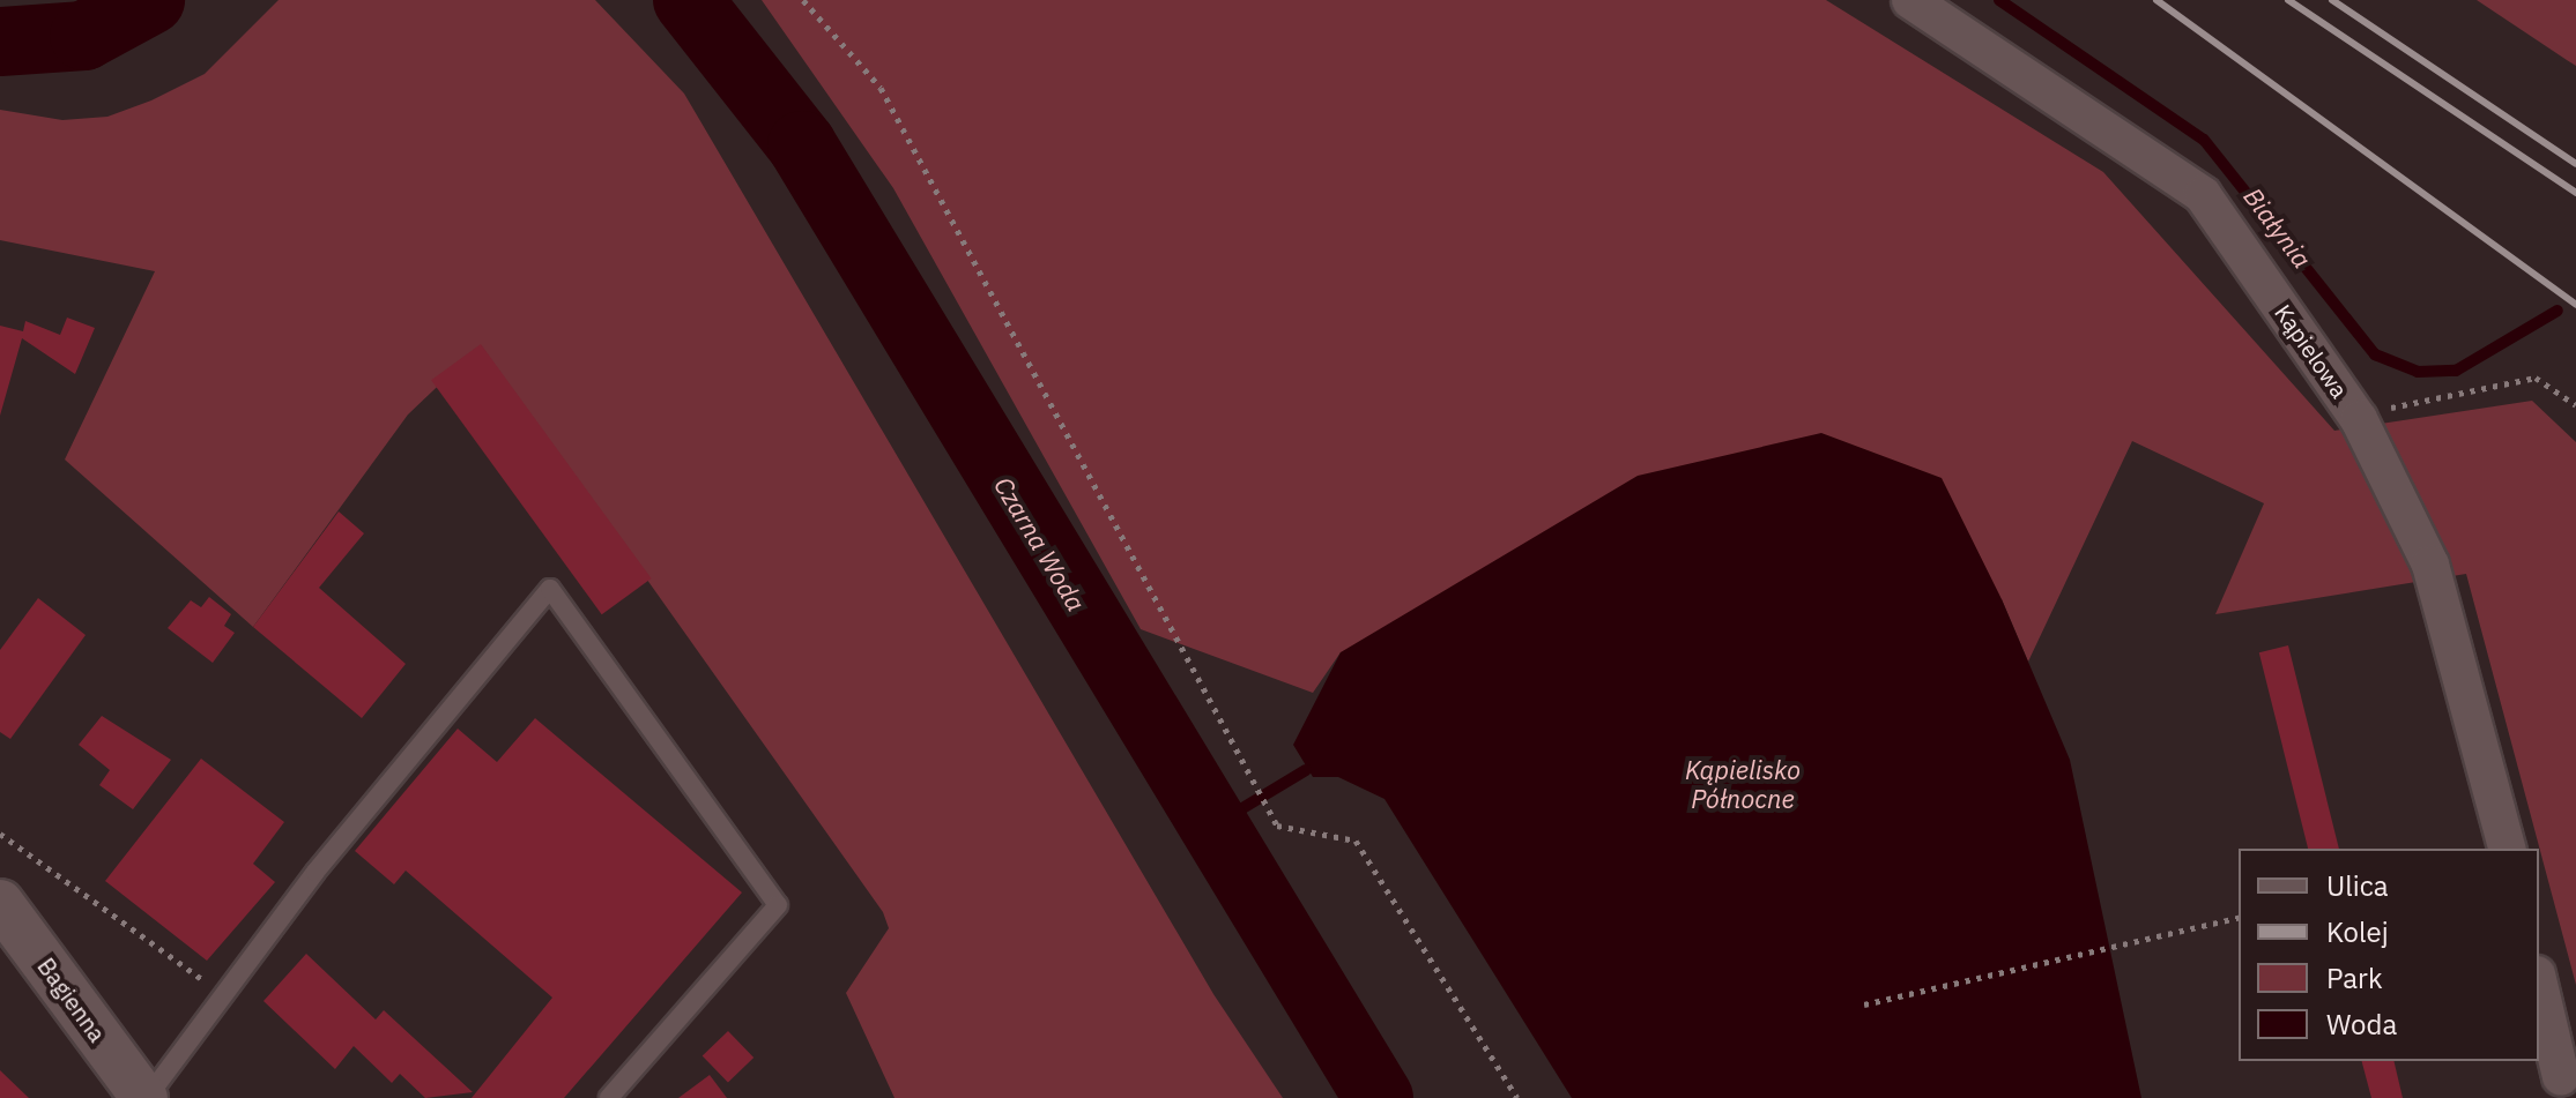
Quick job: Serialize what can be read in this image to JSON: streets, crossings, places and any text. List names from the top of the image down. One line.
{"streets":{"street":["Kąpielowa","Bagienna"]},"water":["Białynia","Czarna Woda","Kąpielisko Północne"],"legend":["Ulica","Kolej","Park","Woda"]}
